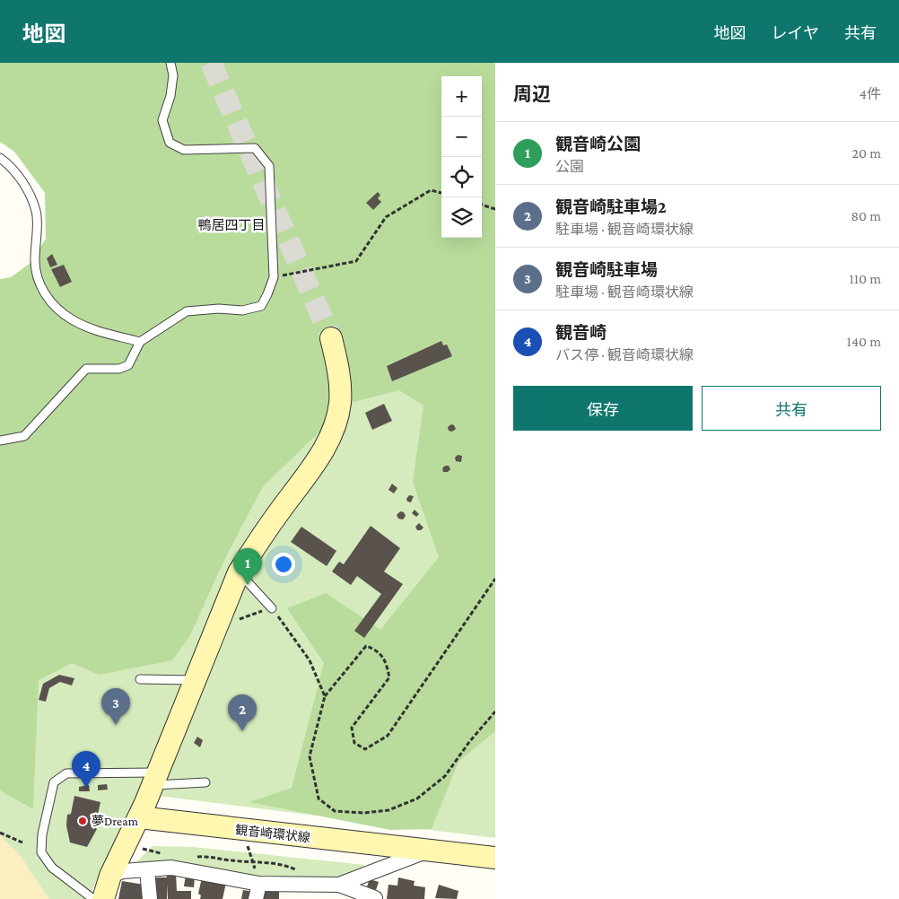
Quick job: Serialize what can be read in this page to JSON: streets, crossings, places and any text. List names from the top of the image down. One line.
{"streets":{"street":["観音崎環状線"]},"districts":["鴨居四丁目"],"places":["夢Dream"],"page":{"header":"地図","nav":["地図","レイヤ","共有"],"heading":["周辺","4件"],"map_buttons":["+","−"],"list":[{"mark":"1","name":"観音崎公園","note":"公園","value":"20 m"},{"mark":"2","name":"観音崎駐車場2","note":"駐車場 · 観音崎環状線","value":"80 m"},{"mark":"3","name":"観音崎駐車場","note":"駐車場 · 観音崎環状線","value":"110 m"},{"mark":"4","name":"観音崎","note":"バス停 · 観音崎環状線","value":"140 m"}],"buttons":["保存","共有"],"pins":["1","3","2","4"]}}
